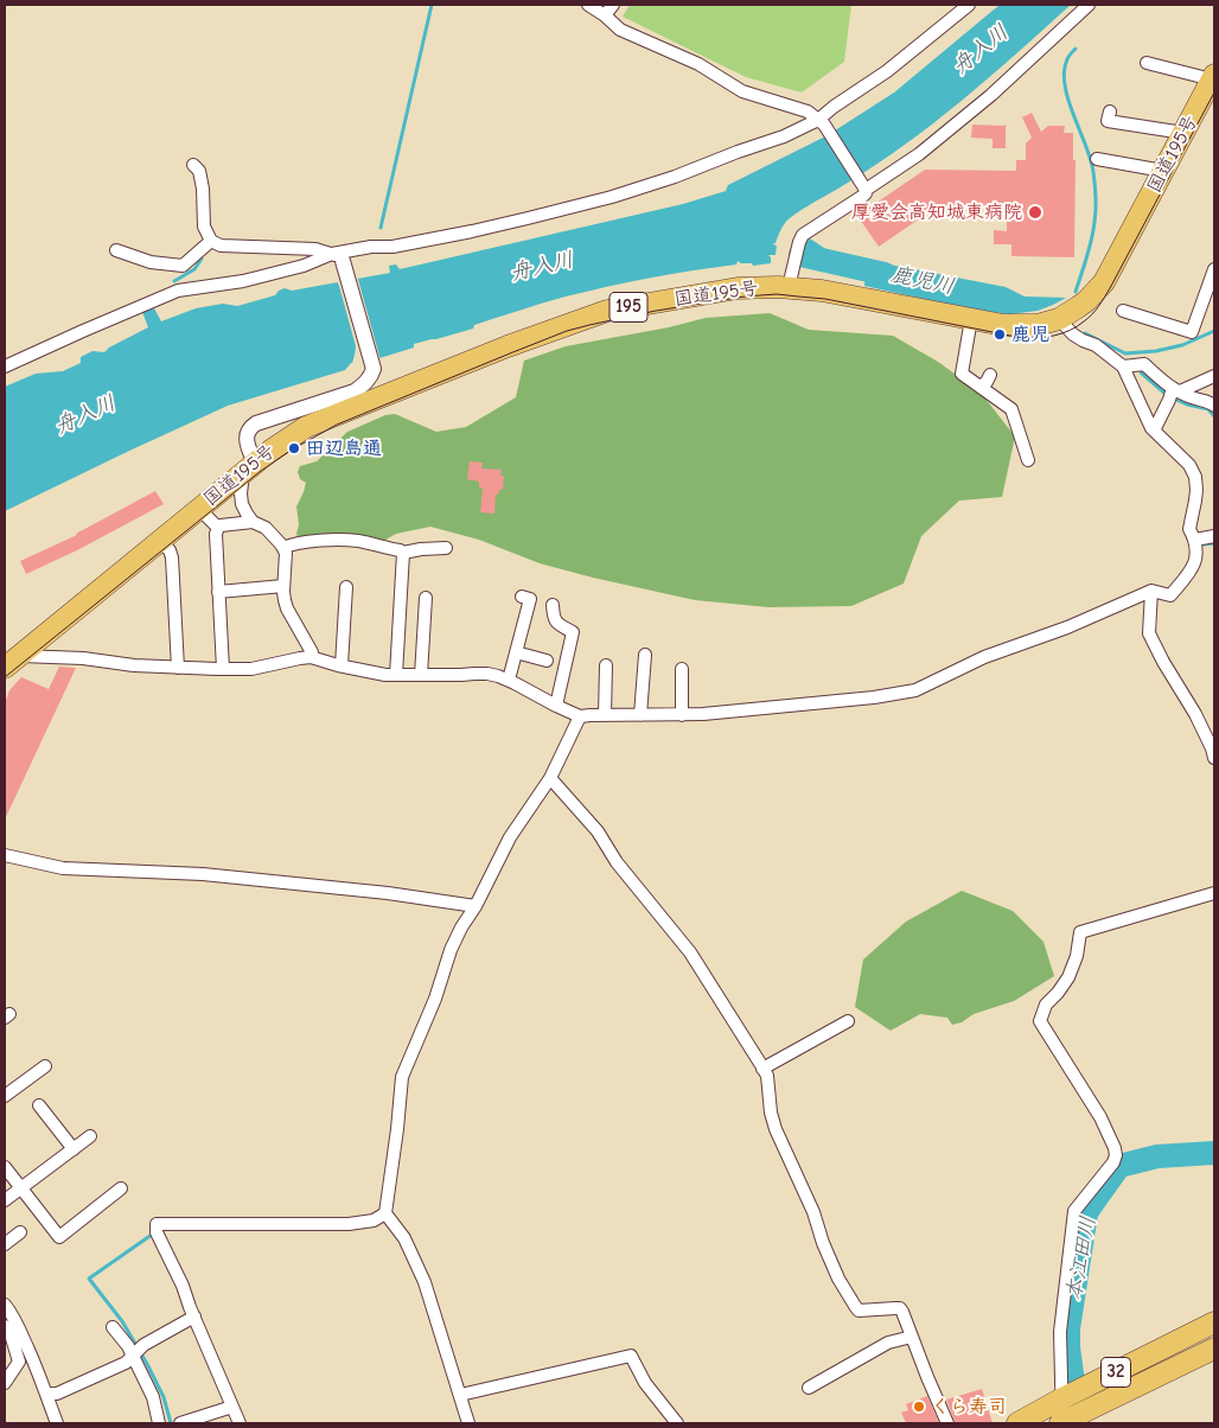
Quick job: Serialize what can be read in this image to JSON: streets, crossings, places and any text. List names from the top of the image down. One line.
{"streets":{"highway":["国道195号","195","32"]},"water":["舟入川","鹿児川","本江田川"],"places":["厚愛会高知城東病院","鹿児","田辺島通","くら寿司"]}
